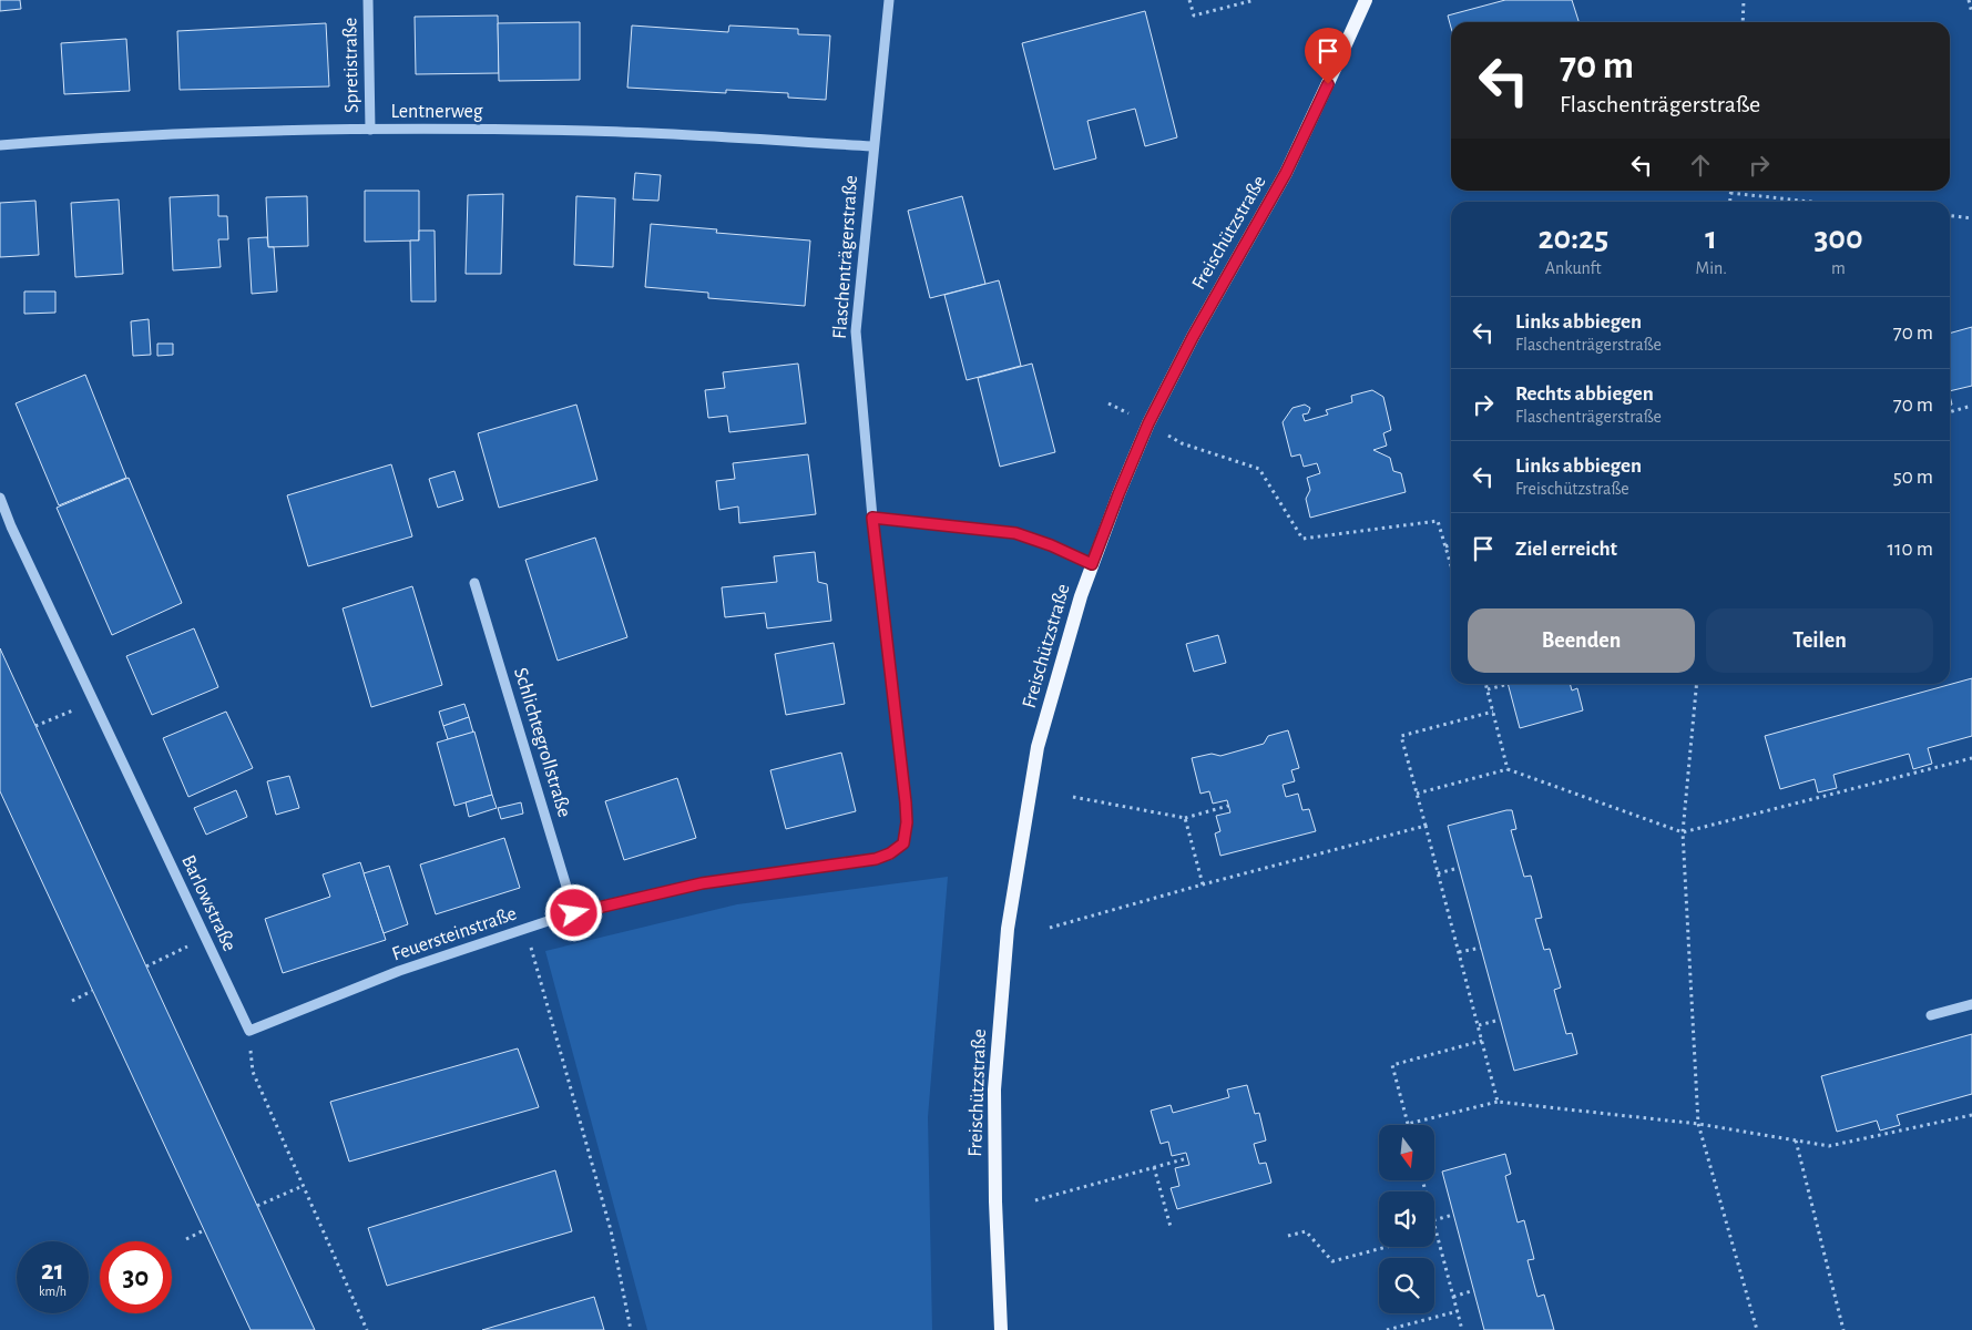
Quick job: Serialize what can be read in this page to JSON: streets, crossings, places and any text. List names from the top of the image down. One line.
{"streets":{"main road":["Freischützstraße"],"street":["Spretistraße","Lentnerweg","Flaschenträgerstraße","Schlichtegrollstraße","Barlowstraße","Feuersteinstraße"]},"crossings":[["Spretistraße","Lentnerweg"],["Lentnerweg","Flaschenträgerstraße"],["Flaschenträgerstraße","Feuersteinstraße"],["Schlichtegrollstraße","Feuersteinstraße"],["Barlowstraße","Feuersteinstraße"]],"north":"bottom","page":{"turn":["70 m","Flaschenträgerstraße"],"eta":["20:25","Ankunft","1","Min.","300","m"],"list":[{"name":"Links abbiegen","note":"Flaschenträgerstraße","value":"70 m"},{"name":"Rechts abbiegen","note":"Flaschenträgerstraße","value":"70 m"},{"name":"Links abbiegen","note":"Freischützstraße","value":"50 m"},{"name":"Ziel erreicht","value":"110 m"}],"buttons":["Beenden","Teilen"],"speed":"21 km/h","limit":"30"}}
